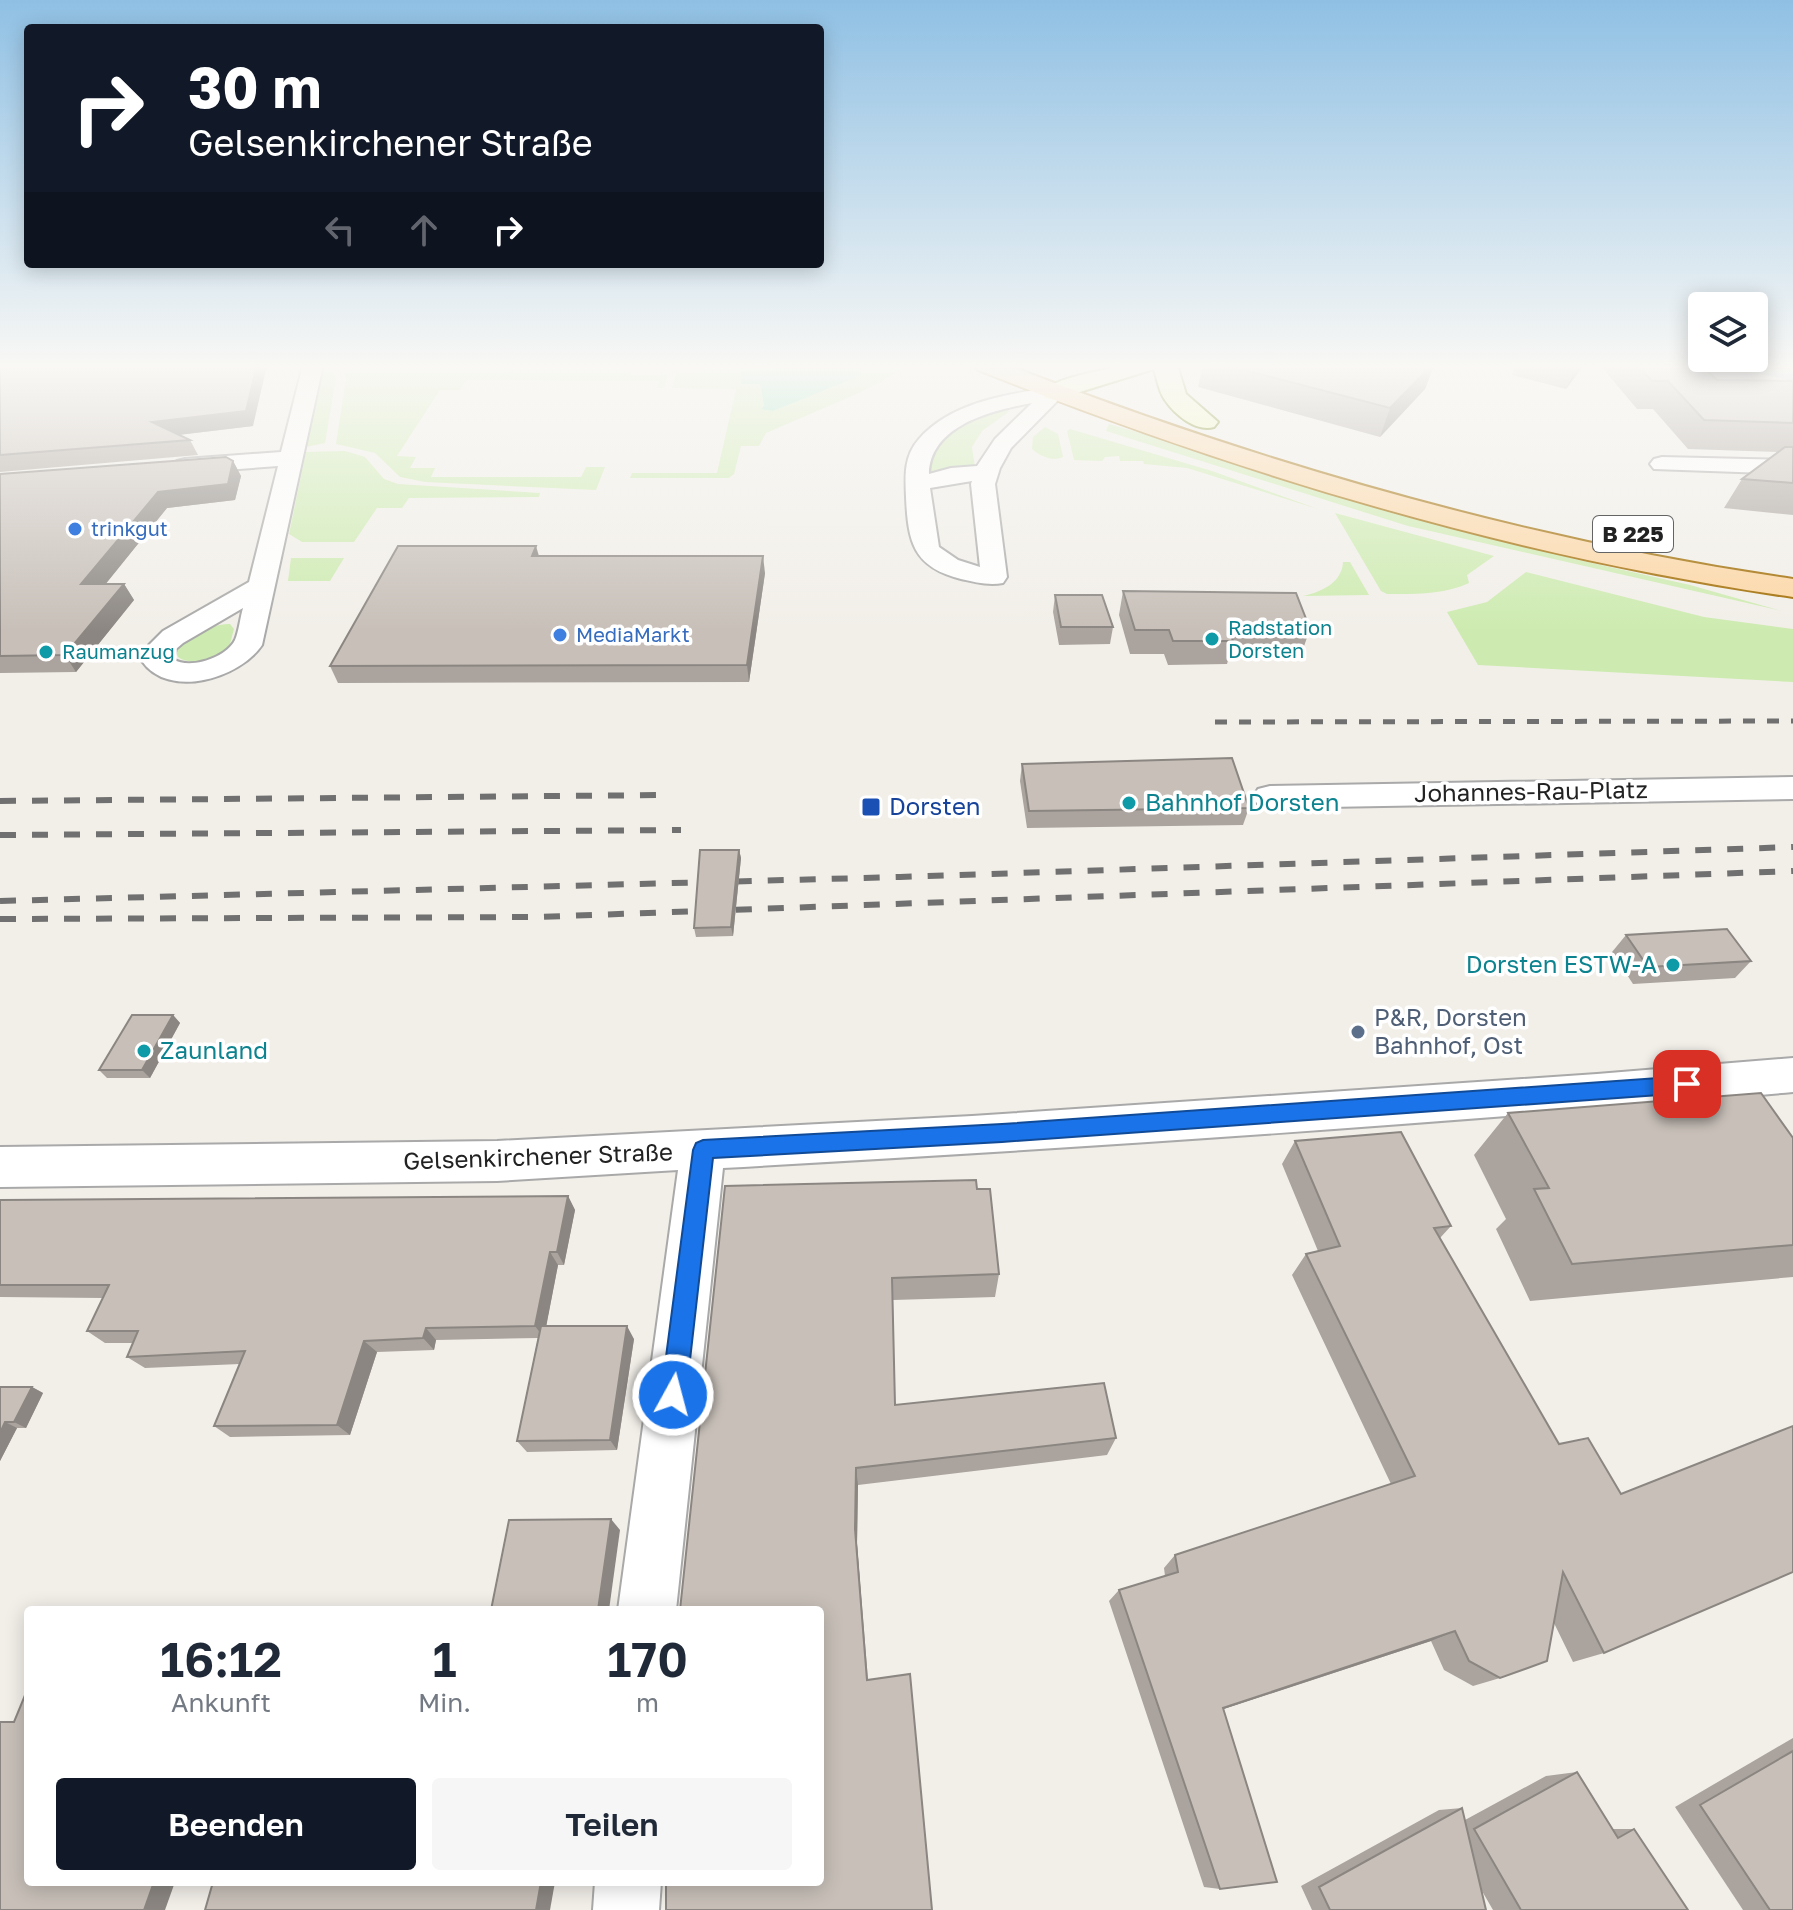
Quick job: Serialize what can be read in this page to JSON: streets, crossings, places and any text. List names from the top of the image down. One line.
{"streets":{"main road":["B 225"],"street":["Johannes-Rau-Platz","Gelsenkirchener Straße"]},"places":{"other":["trinkgut","MediaMarkt","Radstation Dorsten","Raumanzug","Bahnhof Dorsten","Dorsten ESTW-A","P&R, Dorsten Bahnhof, Ost","Zaunland"],"transit":["Dorsten"]},"page":{"turn":["30 m","Gelsenkirchener Straße"],"eta":["16:12","Ankunft","1","Min.","170","m"],"buttons":["Beenden","Teilen"]}}
